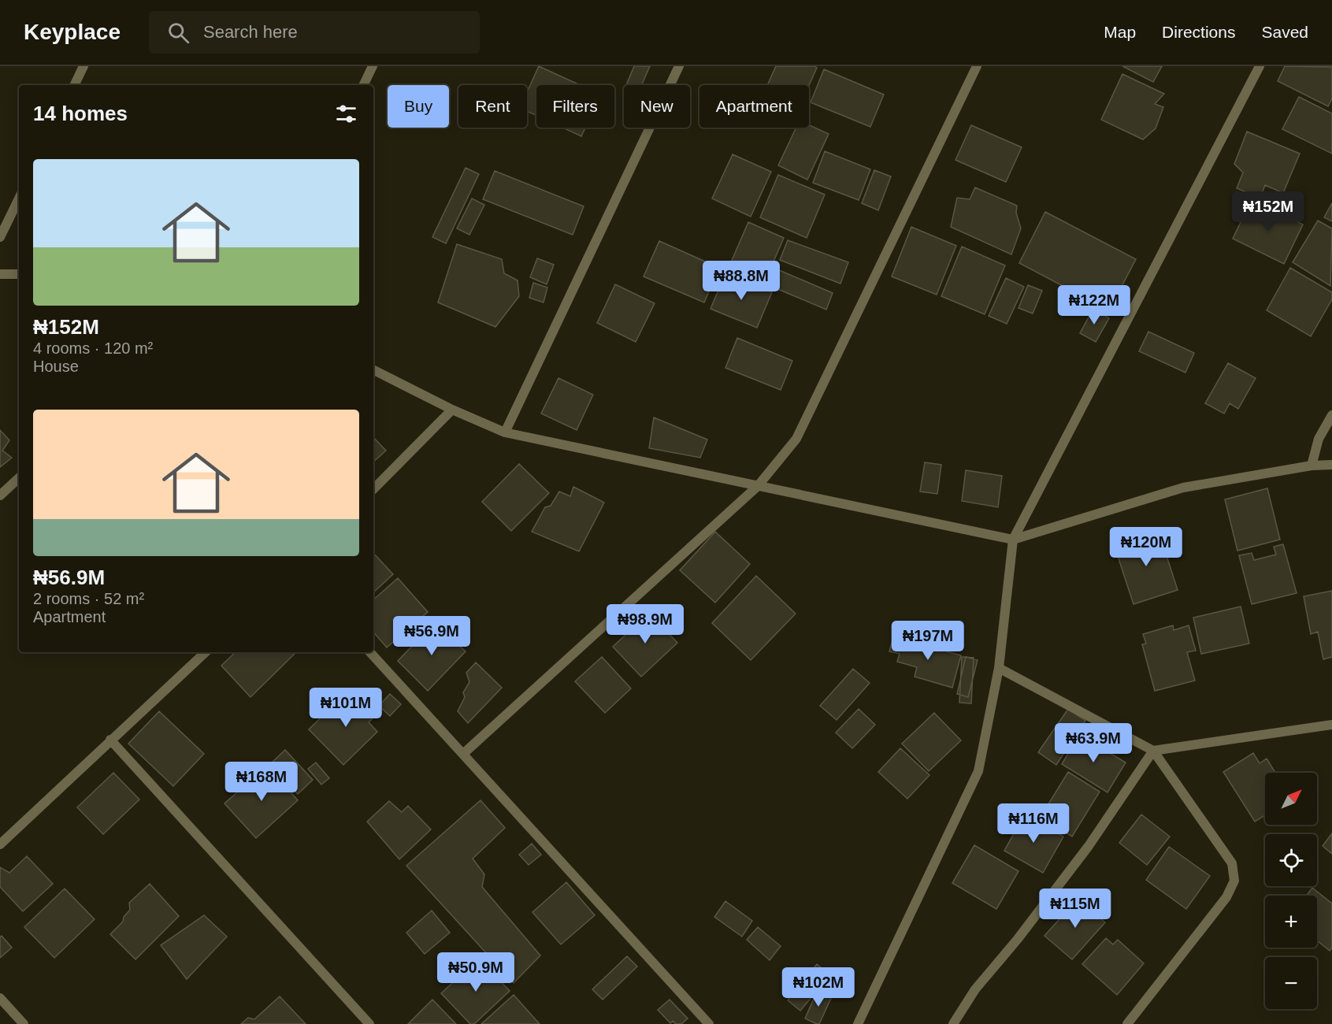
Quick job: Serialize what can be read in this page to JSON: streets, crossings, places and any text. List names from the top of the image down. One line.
{"north":"top right","page":{"header":"Keyplace","search":"Search here","nav":["Map","Directions","Saved"],"chip":["Buy","Rent","Filters","New","Apartment"],"heading":"14 homes","list":[{"name":"₦152M","note":"4 rooms · 120 m² · House"},{"name":"₦56.9M","note":"2 rooms · 52 m² · Apartment"}],"price":["₦152M","₦88.8M","₦122M","₦120M","₦98.9M","₦56.9M","₦197M","₦101M","₦63.9M","₦168M","₦116M","₦115M","₦50.9M","₦102M"],"map_buttons":["+","−"]}}
